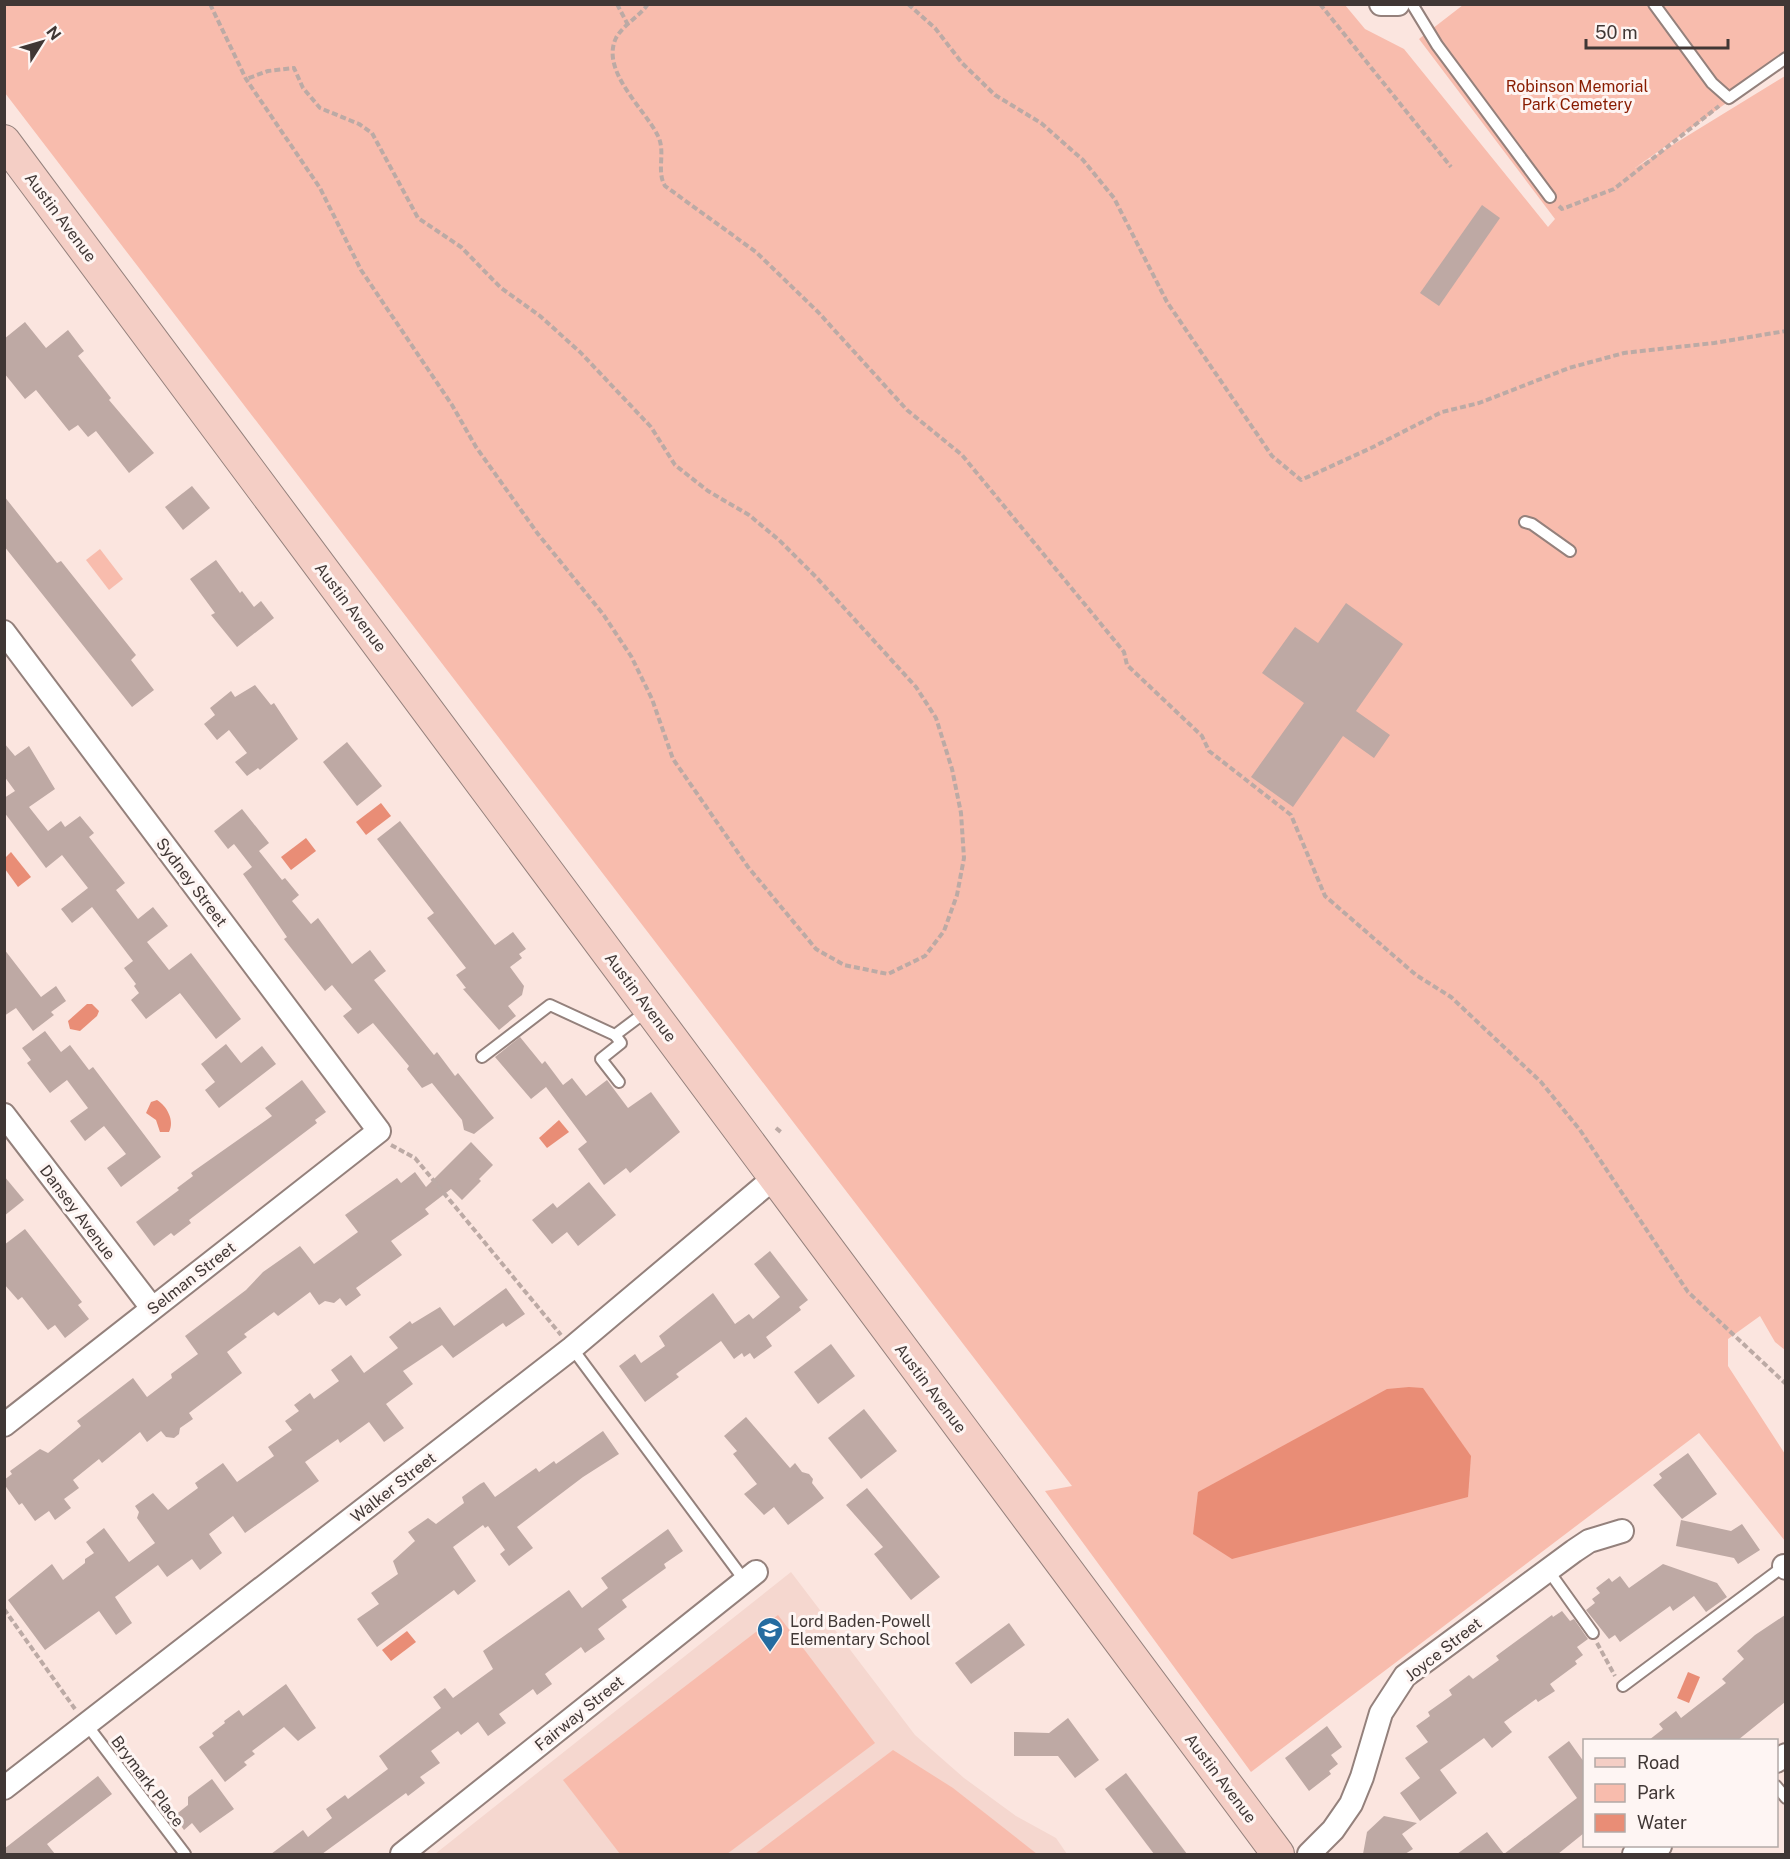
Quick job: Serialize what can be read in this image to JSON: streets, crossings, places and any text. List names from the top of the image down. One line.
{"streets":{"main road":["Austin Avenue"],"street":["Sydney Street","Dansey Avenue","Selman Street","Walker Street","Joyce Street","Fairway Street"],"lane":["Brymark Place"]},"crossings":[["Austin Avenue","Walker Street"],["Sydney Street","Selman Street"],["Dansey Avenue","Selman Street"],["Walker Street","Brymark Place"]],"parks":["Robinson Memorial Park Cemetery"],"places":{"school or university":["Lord Baden-Powell Elementary School"]},"legend":["Road","Park","Water"],"scale_bar":"50 m","north":"top right"}
